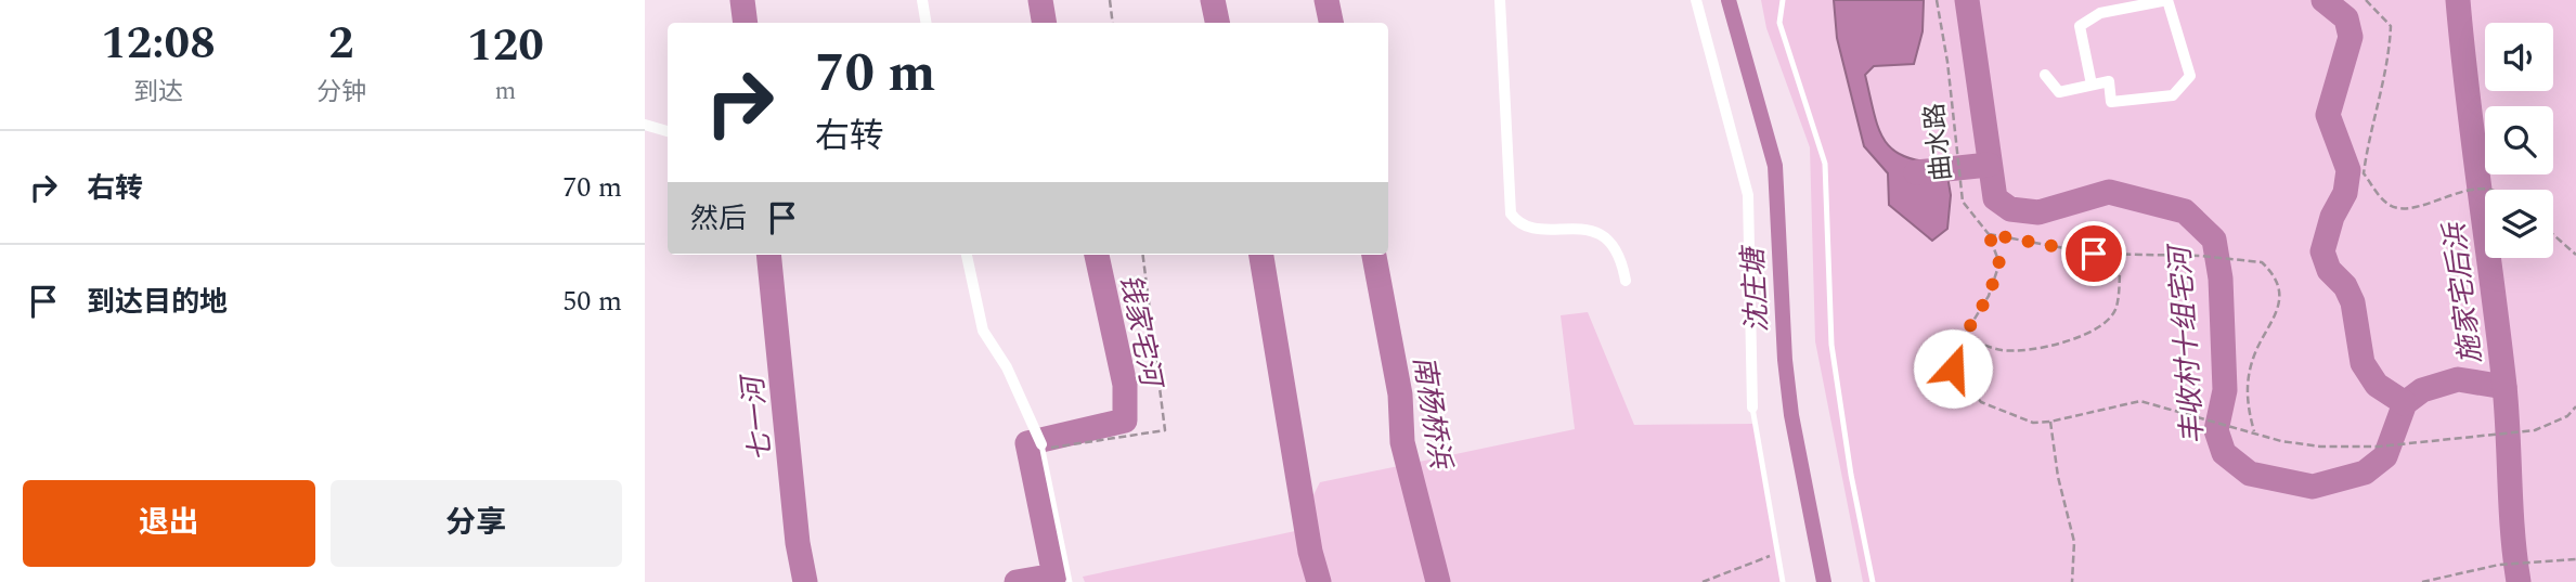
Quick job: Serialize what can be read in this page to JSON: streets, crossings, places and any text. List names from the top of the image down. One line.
{"streets":{"path":["曲水路"]},"water":["沈庄塘","施家宅后浜","钱家宅河","丰收村十组宅河","南杨桥浜","七一河"],"page":{"eta":["12:08","到达","2","分钟","120","m"],"turn":["70 m","右转"],"list":[{"name":"右转","value":"70 m"},{"name":"到达目的地","value":"50 m"}],"then":"然后","buttons":["退出","分享"]}}
